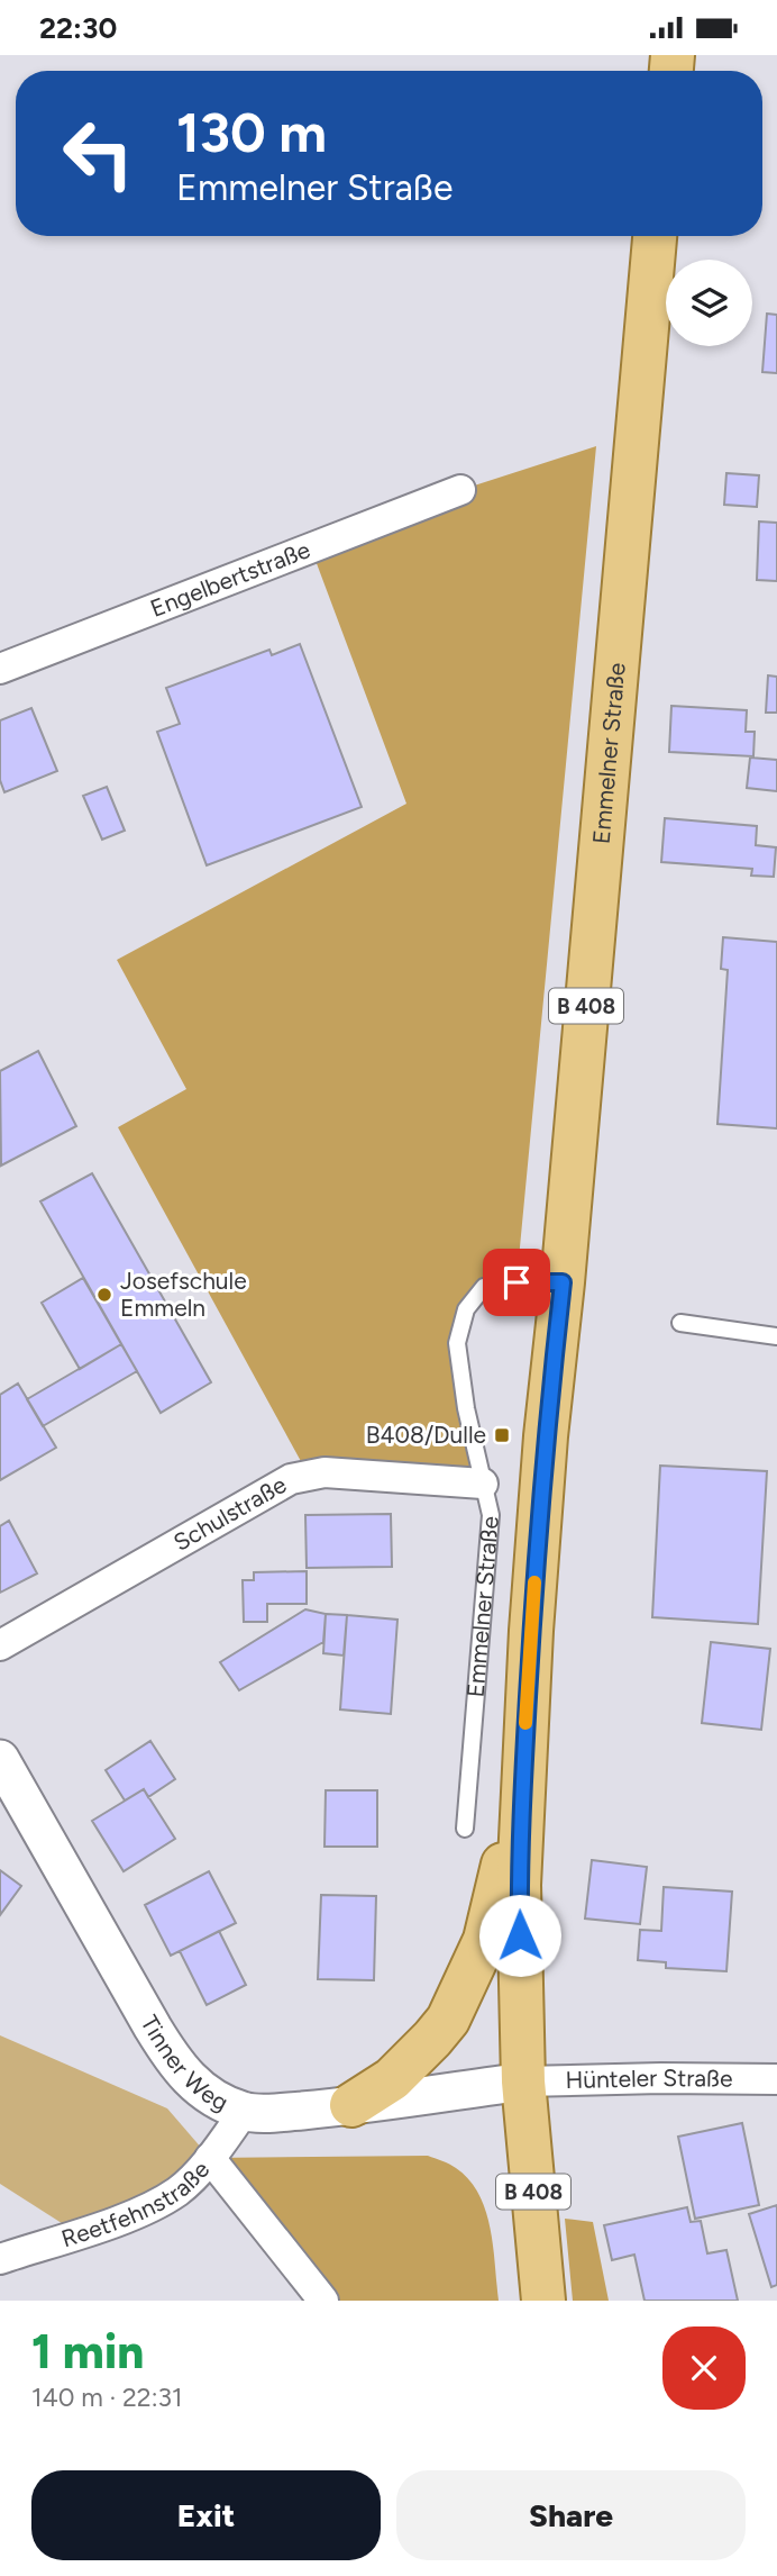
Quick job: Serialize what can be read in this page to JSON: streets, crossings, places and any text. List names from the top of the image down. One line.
{"streets":{"main road":["Emmelner Straße","B 408"],"street":["Engelbertstraße","Schulstraße","Tinner Weg","Hünteler Straße","Reetfehnstraße"]},"crossings":[["Emmelner Straße","Schulstraße"],["Emmelner Straße","Tinner Weg"],["Emmelner Straße","Hünteler Straße"],["Tinner Weg","Hünteler Straße"],["Tinner Weg","Reetfehnstraße"]],"places":{"other":["Josefschule Emmeln"],"transit":["B408/Dulle"]},"page":{"status":"22:30","turn":["130 m","Emmelner Straße"],"heading":["1 min","140 m · 22:31"],"buttons":["Exit","Share"]}}
